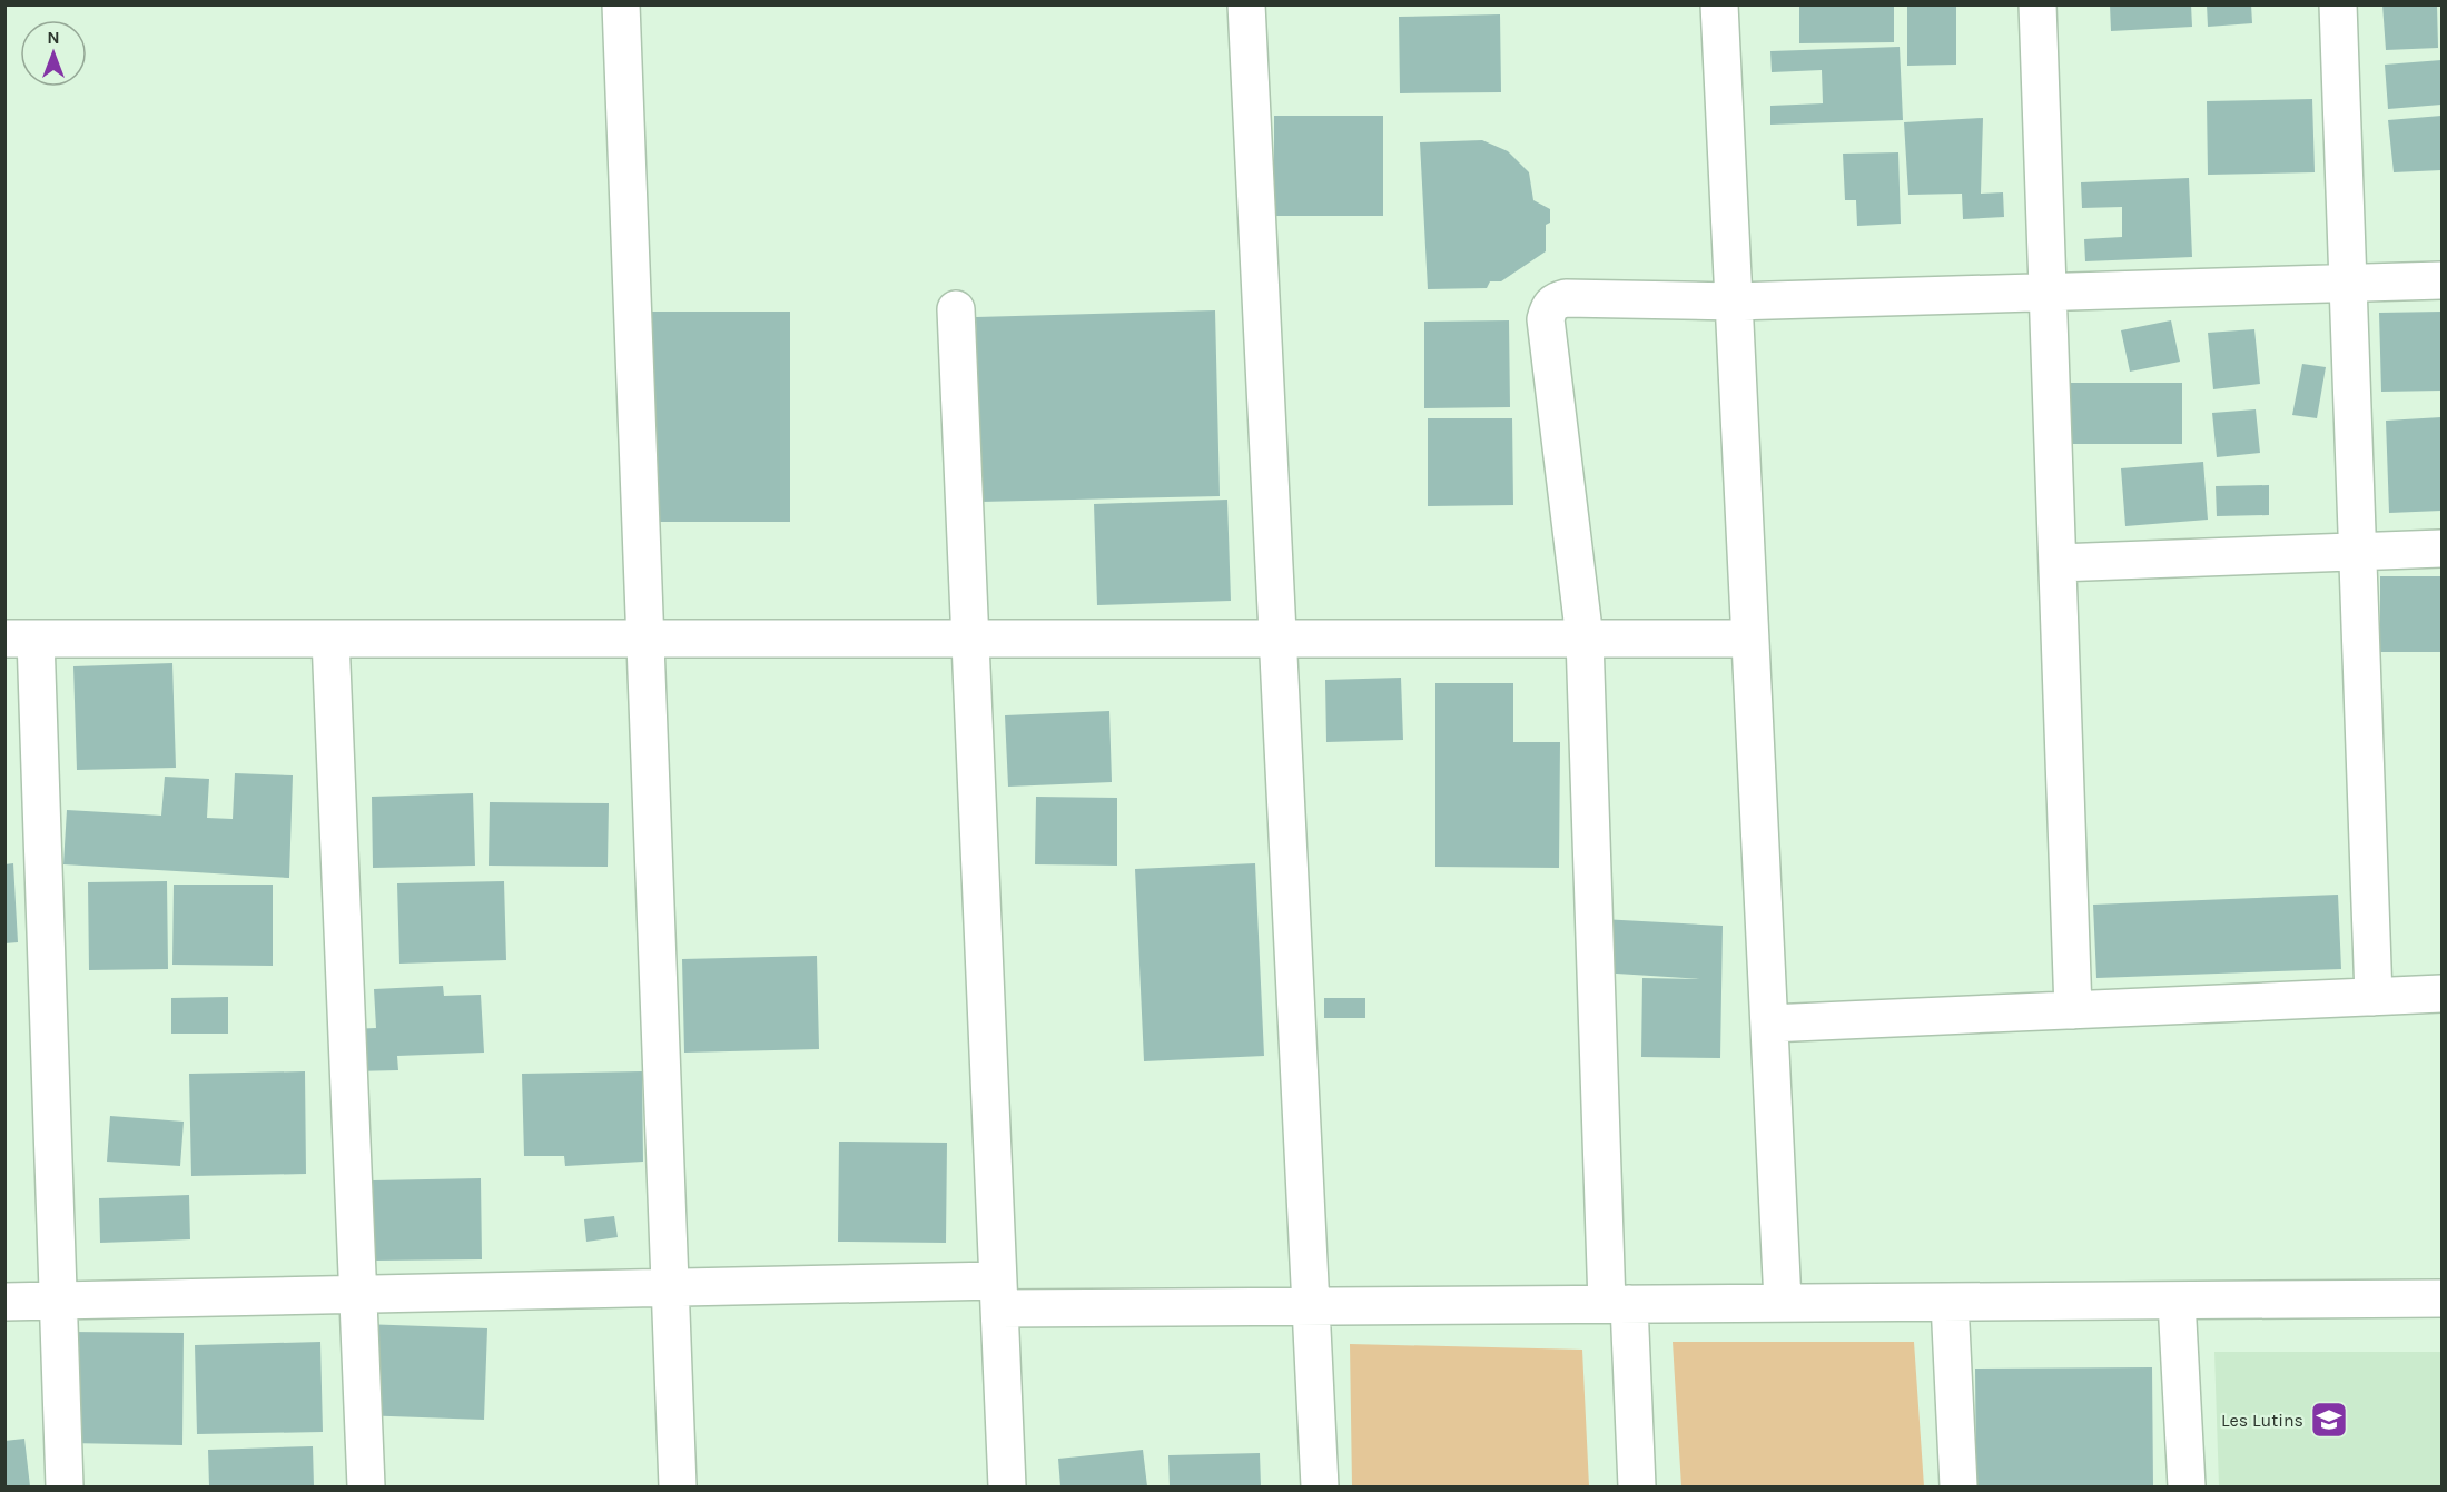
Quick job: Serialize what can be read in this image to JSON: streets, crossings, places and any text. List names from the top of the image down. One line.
{"places":{"school or university":["Les Lutins"]},"north":"top"}
